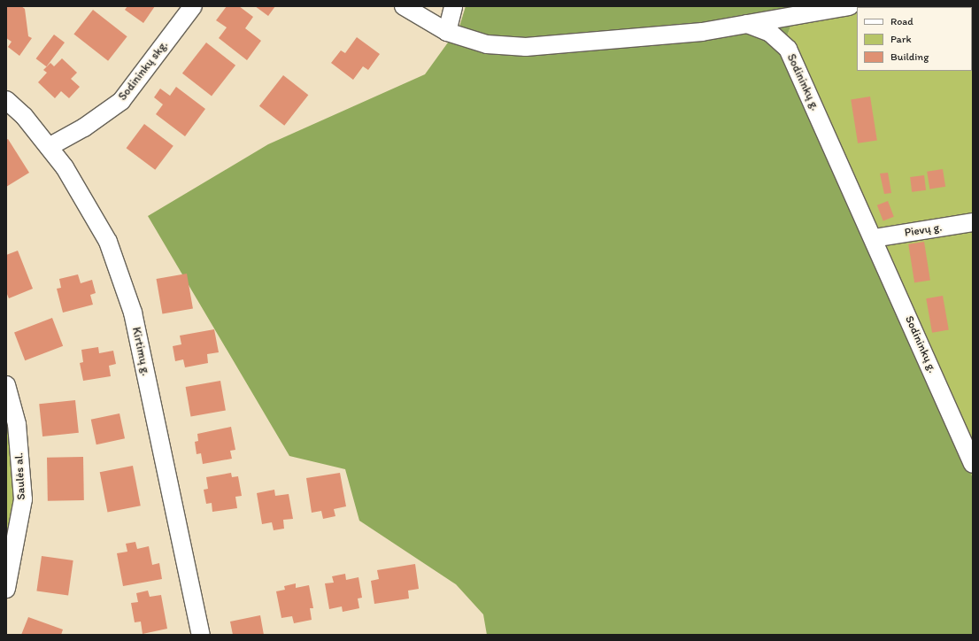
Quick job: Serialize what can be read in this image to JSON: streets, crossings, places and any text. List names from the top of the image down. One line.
{"streets":{"street":["Sodininkų skg.","Sodininkų g.","Pievų g.","Kirtimų g.","Saulės al."]},"crossings":[["Sodininkų skg.","Kirtimų g."],["Sodininkų g.","Pievų g."]],"legend":["Road","Park","Building"]}
